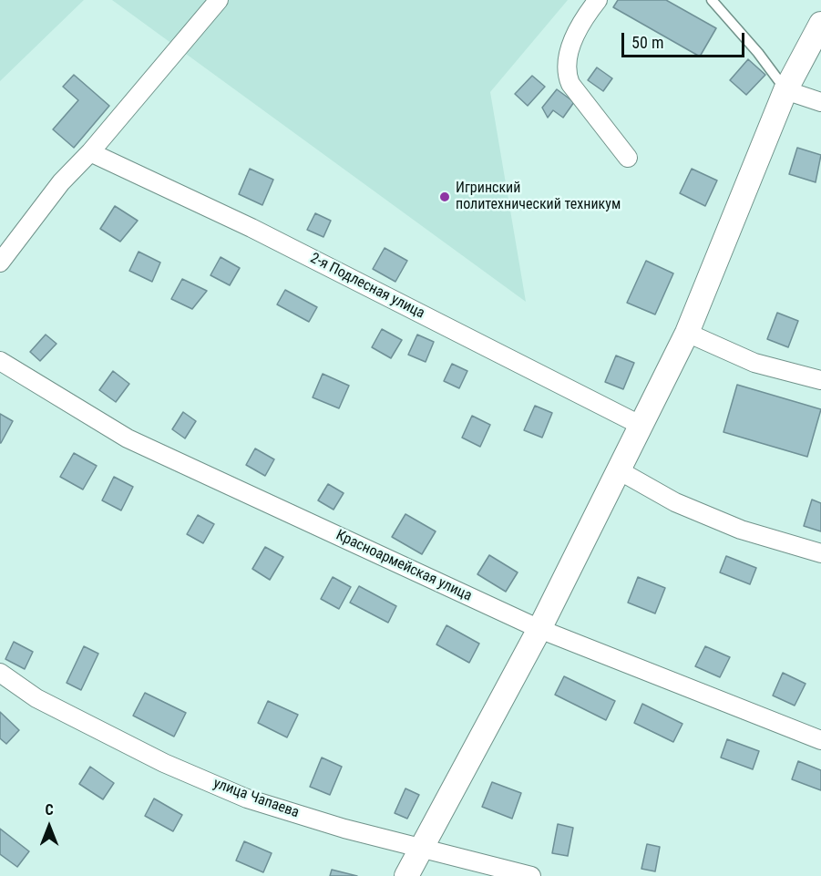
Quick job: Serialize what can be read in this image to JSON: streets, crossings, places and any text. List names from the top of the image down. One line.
{"streets":{"street":["2-я Подлесная улица","Красноармейская улица","улица Чапаева"]},"places":["Игринский политехнический техникум"],"scale_bar":"50 m","north":"top"}
